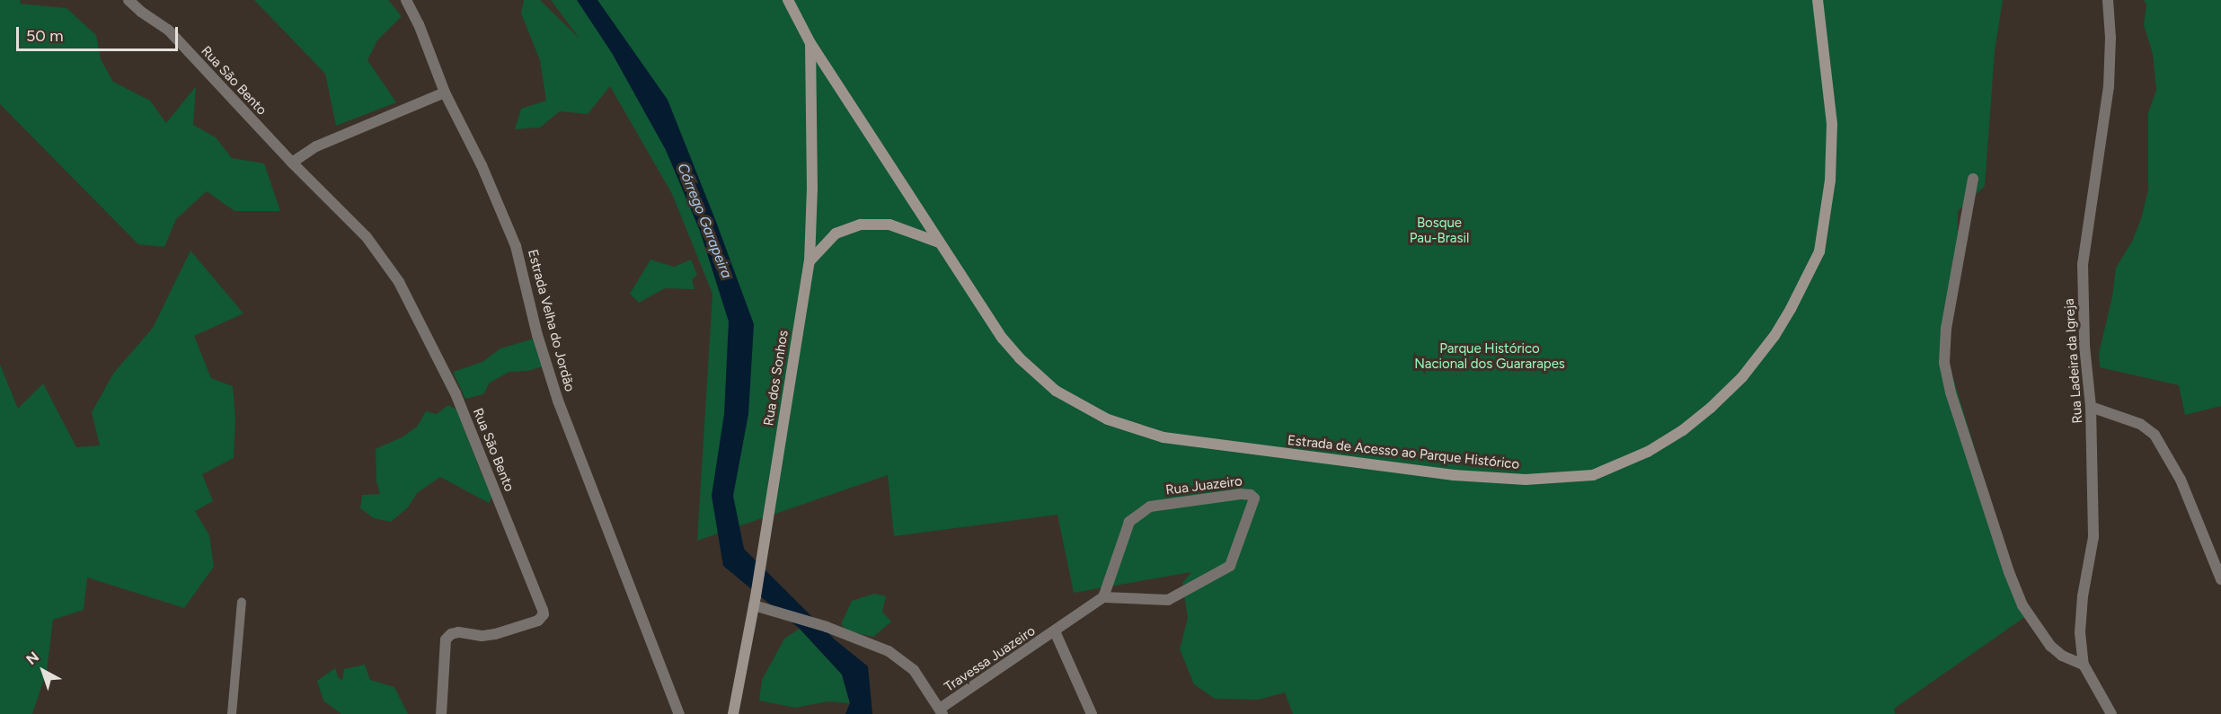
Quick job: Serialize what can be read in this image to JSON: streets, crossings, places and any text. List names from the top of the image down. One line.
{"streets":{"main road":["Rua dos Sonhos","Estrada de Acesso ao Parque Histórico"],"street":["Rua São Bento","Estrada Velha do Jordão","Rua Ladeira da Igreja","Rua Juazeiro","Travessa Juazeiro"]},"crossings":[["Rua dos Sonhos","Estrada de Acesso ao Parque Histórico"]],"water":["Córrego Garapeira"],"parks":["Bosque Pau-Brasil","Parque Histórico Nacional dos Guararapes"],"scale_bar":"50 m","north":"top left"}
